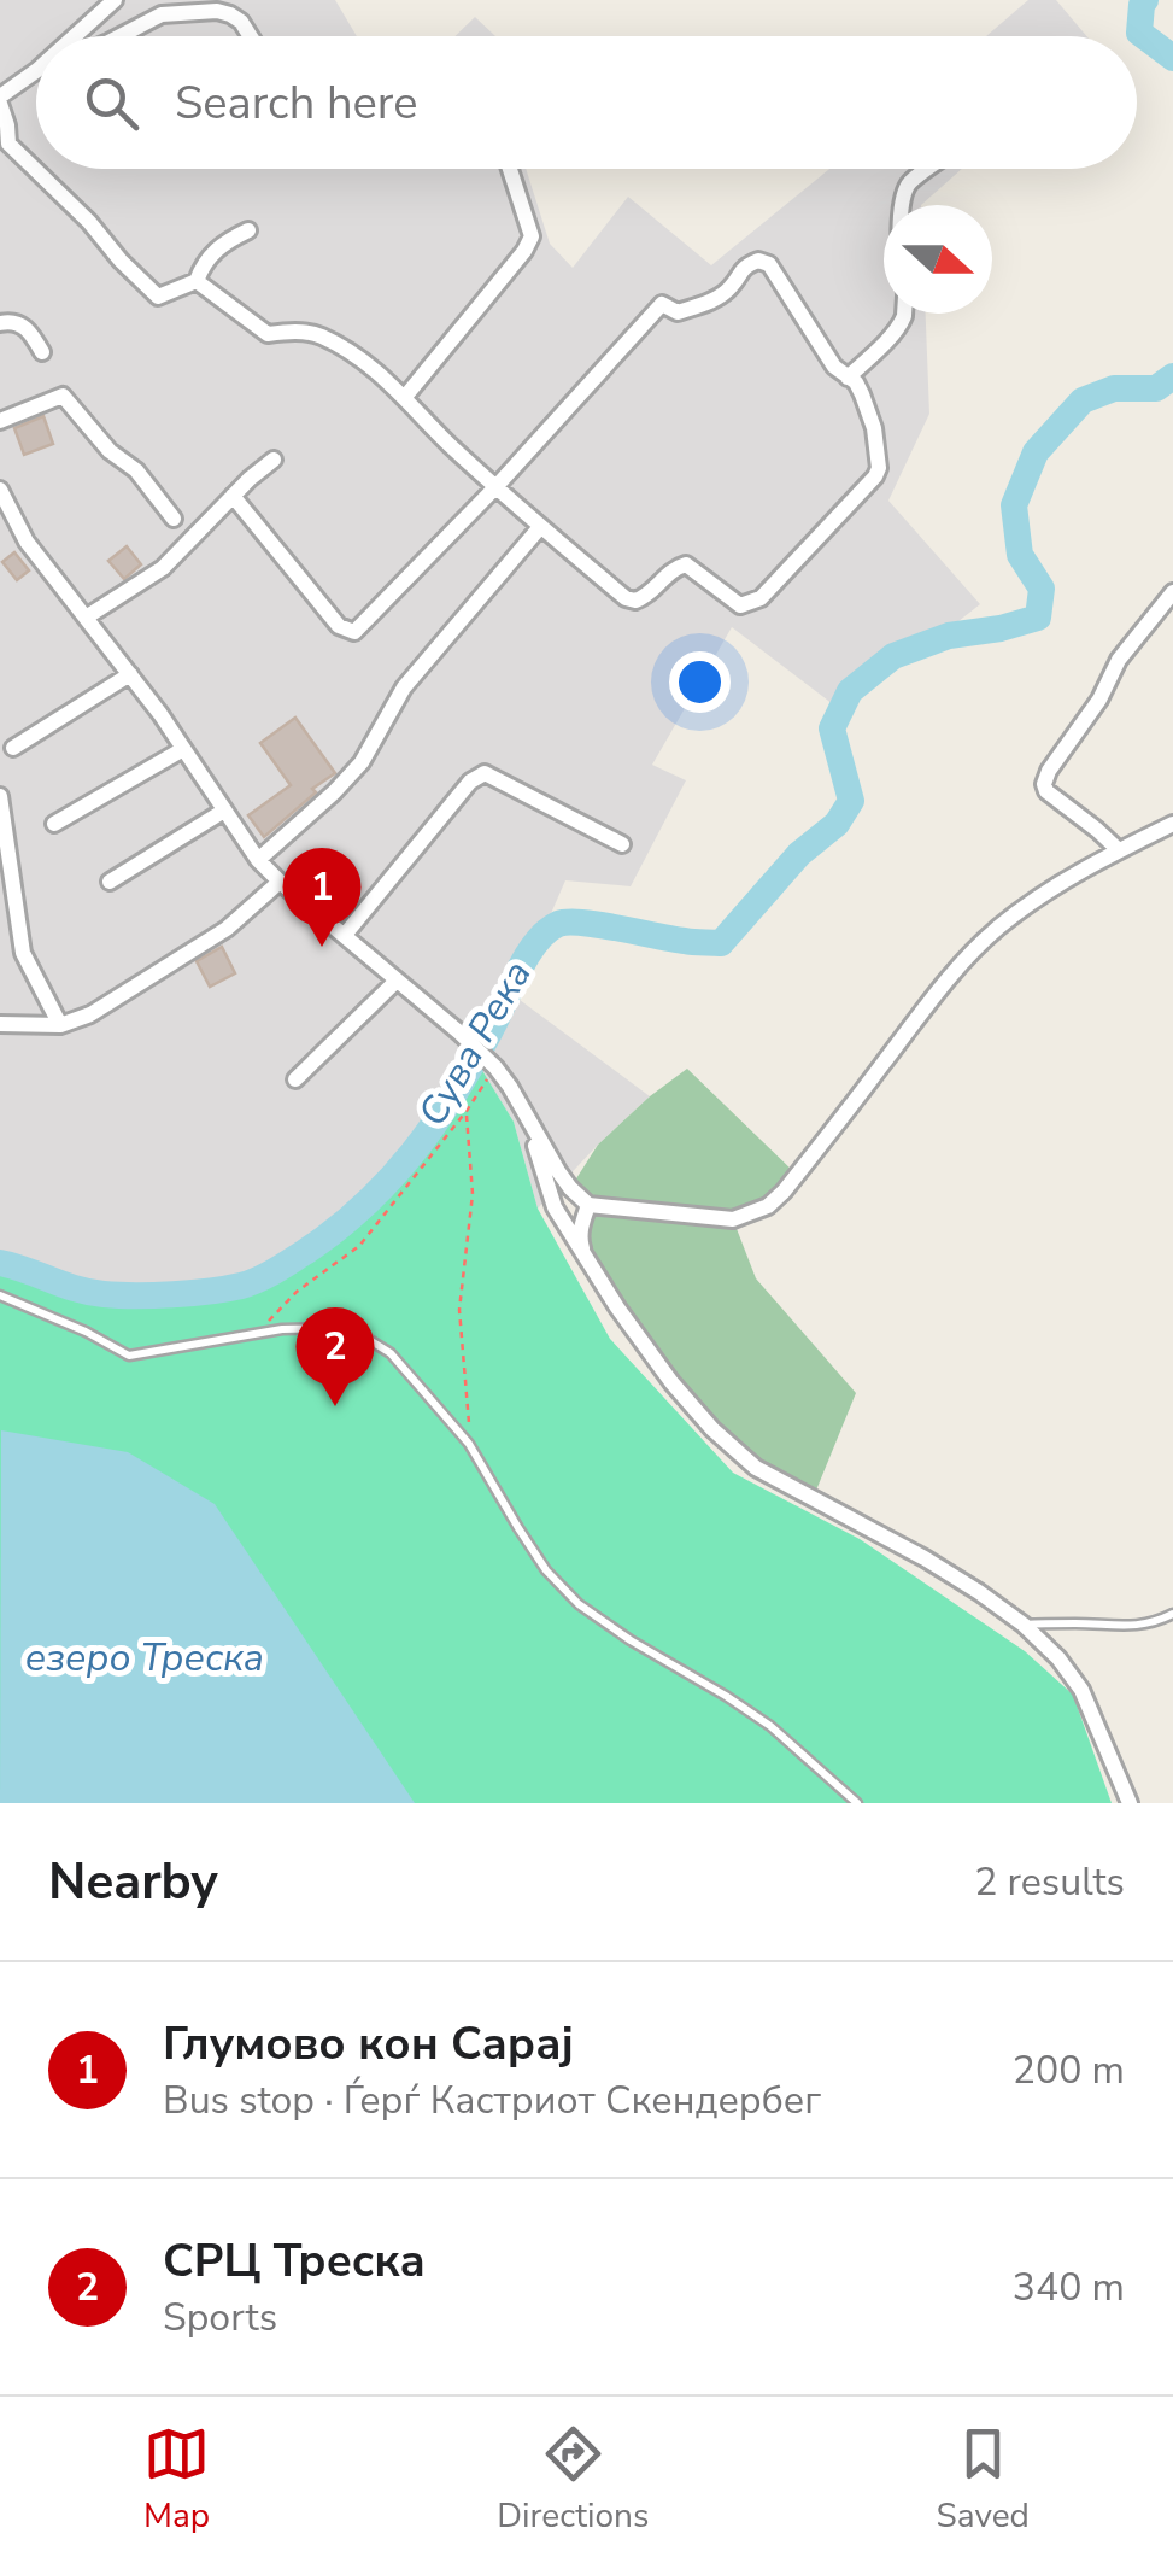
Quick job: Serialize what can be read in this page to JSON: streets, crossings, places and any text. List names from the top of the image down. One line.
{"water":["Сува Река","езеро Треска"],"north":"right","page":{"search":"Search here","pins":["1","2"],"heading":["Nearby","2 results"],"list":[{"mark":"1","name":"Глумово кон Сарај","note":"Bus stop · Ѓерѓ Кастриот Скендербег","value":"200 m"},{"mark":"2","name":"СРЦ Треска","note":"Sports","value":"340 m"}],"nav":["Map","Directions","Saved"]}}
